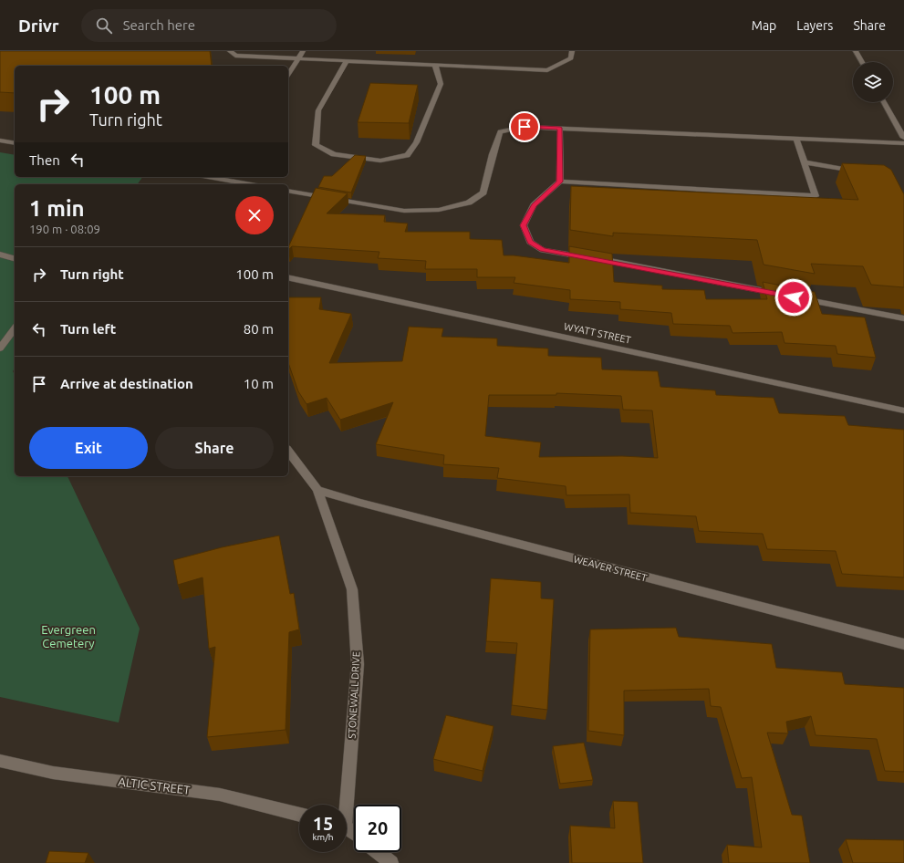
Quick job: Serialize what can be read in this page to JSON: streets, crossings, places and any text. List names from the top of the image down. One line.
{"streets":{"street":["WYATT STREET","WEAVER STREET","STONEWALL DRIVE","ALTIC STREET"]},"crossings":[["WEAVER STREET","STONEWALL DRIVE"]],"parks":["Evergreen Cemetery"],"page":{"header":"Drivr","search":"Search here","nav":["Map","Layers","Share"],"turn":["100 m","Turn right"],"then":"Then","heading":["1 min","190 m · 08:09"],"list":[{"name":"Turn right","value":"100 m"},{"name":"Turn left","value":"80 m"},{"name":"Arrive at destination","value":"10 m"}],"buttons":["Exit","Share"],"speed":"15 km/h","limit":"20"}}
